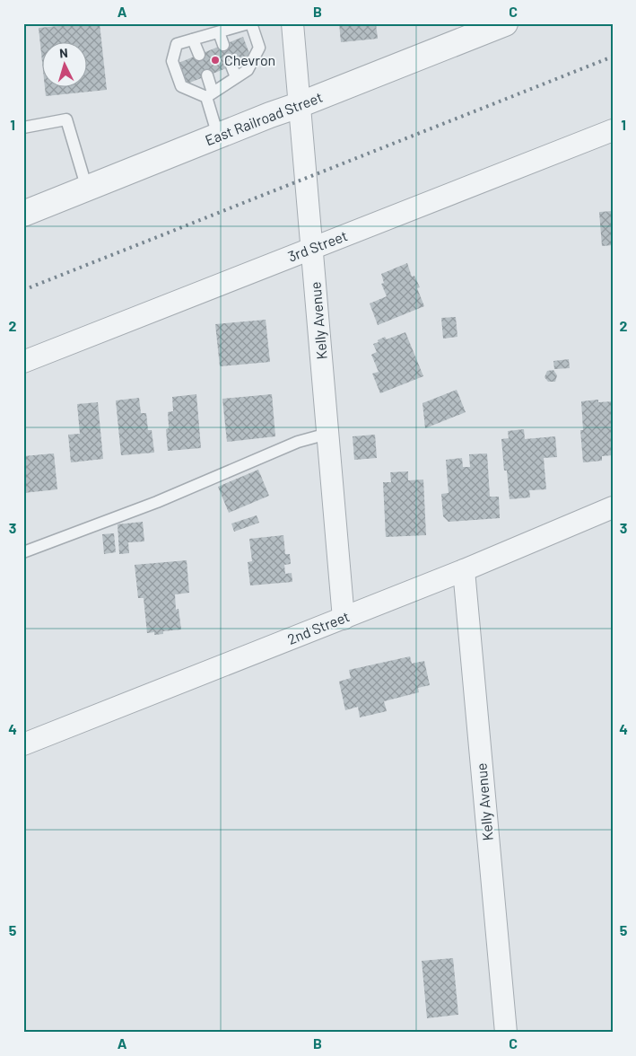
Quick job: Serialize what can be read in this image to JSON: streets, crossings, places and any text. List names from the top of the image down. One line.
{"streets":{"street":["East Railroad Street","3rd Street","Kelly Avenue","2nd Street"]},"crossings":[["East Railroad Street","Kelly Avenue"],["3rd Street","Kelly Avenue"],["Kelly Avenue","2nd Street"]],"places":["Chevron"],"north":"top","grid":{"columns":["A","B","C"],"rows":["1","2","3","4","5"]}}
